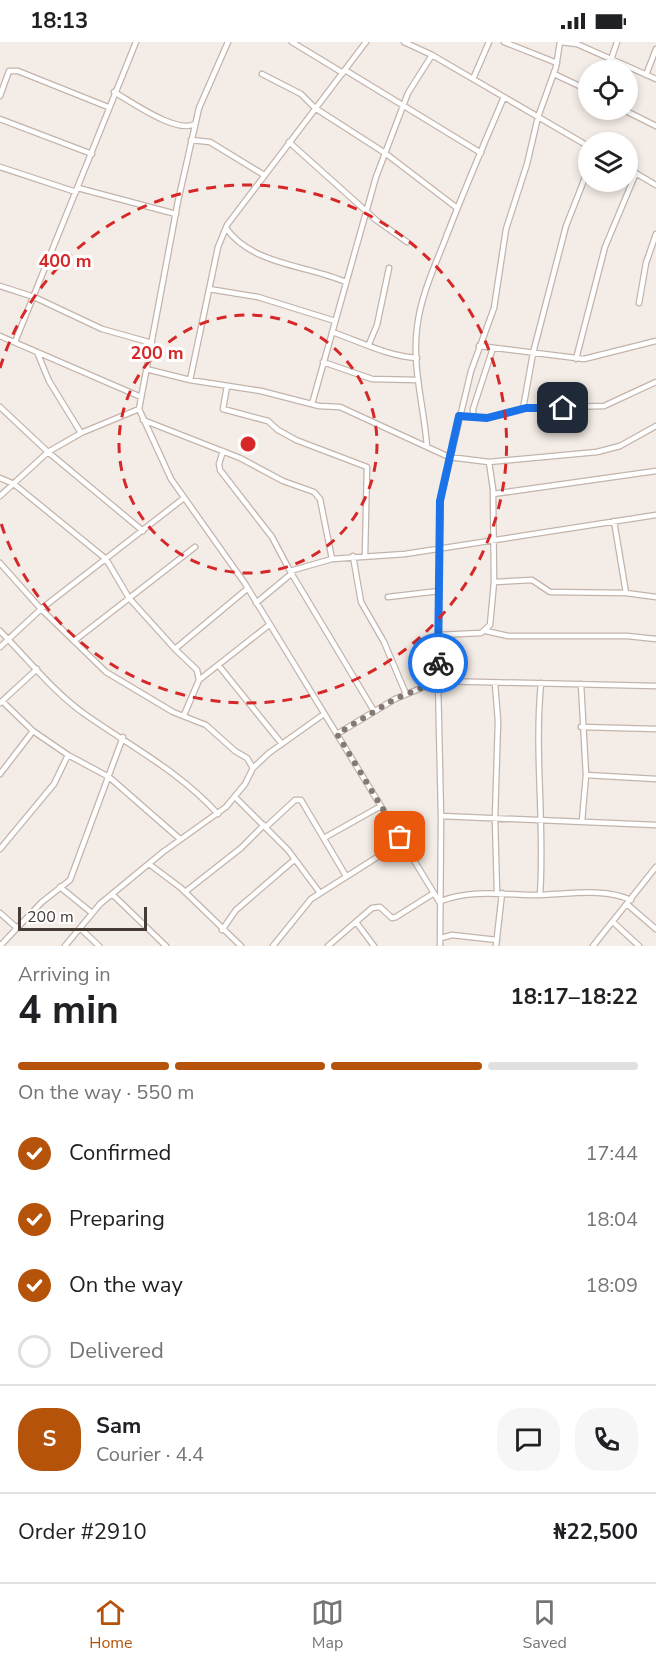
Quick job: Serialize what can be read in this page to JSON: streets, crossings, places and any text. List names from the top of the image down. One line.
{"scale_bar":"200 m","page":{"status":"18:13","scale":"200 m","heading":["4 min","Arriving in","18:17–18:22"],"panel":["Sam","Courier · 4.4","Order #2910","₦22,500"],"bar":"On the way · 550 m","list":[["Confirmed","17:44"],["Preparing","18:04"],["On the way","18:09"],"Delivered"],"round":"S","tabs":["Home","Map","Saved"]},"rings":["400 m","200 m"]}
